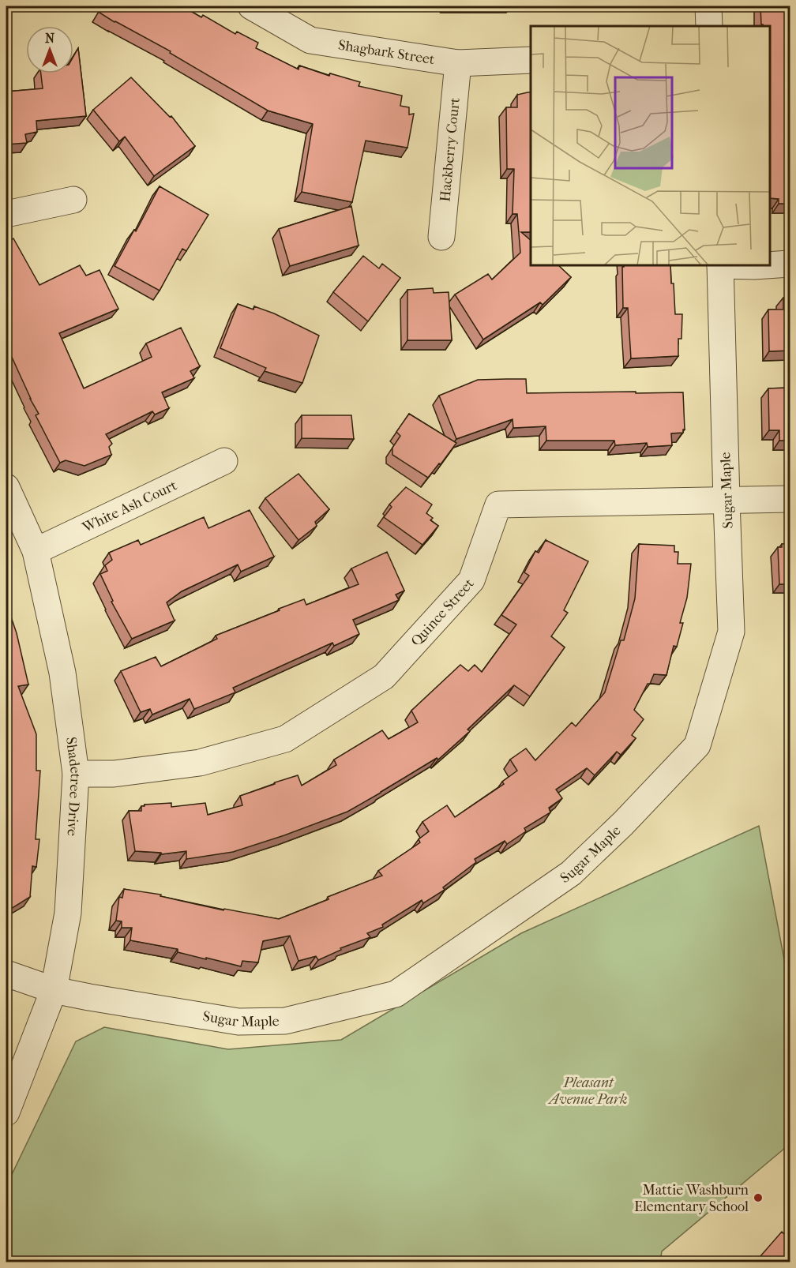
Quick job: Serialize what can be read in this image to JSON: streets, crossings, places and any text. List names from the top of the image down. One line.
{"streets":{"street":["Shagbark Street","Hackberry Court","Sugar Maple","White Ash Court","Quince Street","Shadetree Drive"]},"crossings":[["Shagbark Street","Hackberry Court"],["Sugar Maple","Quince Street"],["Sugar Maple","Shadetree Drive"],["White Ash Court","Shadetree Drive"],["Quince Street","Shadetree Drive"]],"parks":["Pleasant Avenue Park"],"places":["Mattie Washburn Elementary School"],"north":"top"}
